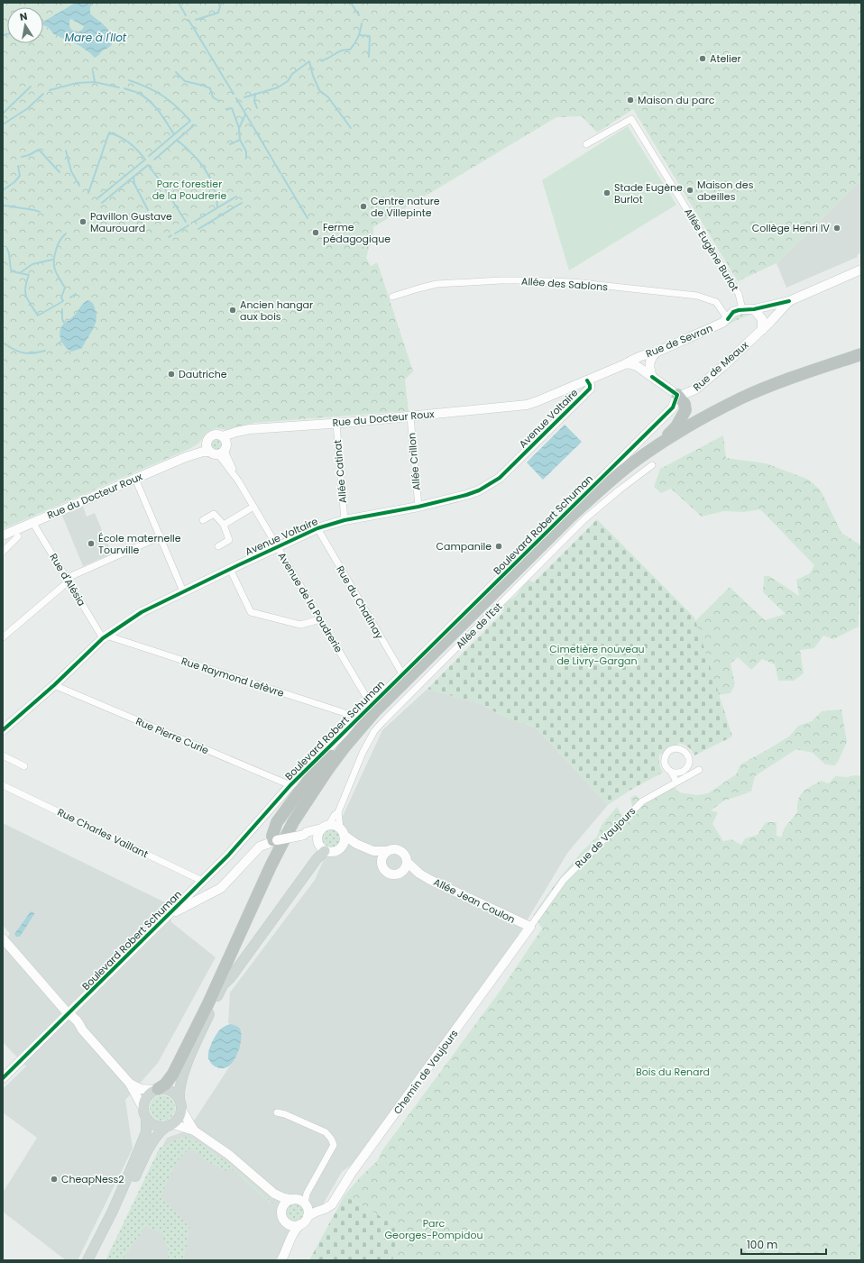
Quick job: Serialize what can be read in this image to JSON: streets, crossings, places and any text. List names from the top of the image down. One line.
{"streets":{"street":["Allée Eugène Burlot","Allée des Sablons","Rue de Sevran","Rue de Meaux","Rue du Docteur Roux","Avenue Voltaire","Allée Crillon","Allée Catinat","Boulevard Robert Schuman","Rue d'Alésia","Avenue de la Poudrerie","Rue du Chatinay","Allée de l'Est","Rue Raymond Lefèvre","Rue Pierre Curie","Rue Charles Vaillant","Rue de Vaujours","Allée Jean Coulon","Chemin de Vaujours"]},"crossings":[["Allée Eugène Burlot","Rue de Sevran"],["Allée des Sablons","Rue de Sevran"],["Rue de Sevran","Rue du Docteur Roux"],["Rue de Sevran","Avenue Voltaire"],["Rue de Meaux","Boulevard Robert Schuman"],["Rue du Docteur Roux","Avenue Voltaire"],["Rue du Docteur Roux","Allée Crillon"],["Rue du Docteur Roux","Allée Catinat"],["Rue du Docteur Roux","Rue d'Alésia"],["Rue du Docteur Roux","Avenue de la Poudrerie"],["Avenue Voltaire","Allée Crillon"],["Avenue Voltaire","Allée Catinat"],["Avenue Voltaire","Rue d'Alésia"],["Avenue Voltaire","Avenue de la Poudrerie"],["Avenue Voltaire","Rue du Chatinay"],["Avenue Voltaire","Rue Raymond Lefèvre"],["Avenue Voltaire","Rue Pierre Curie"],["Boulevard Robert Schuman","Avenue de la Poudrerie"],["Boulevard Robert Schuman","Rue du Chatinay"],["Boulevard Robert Schuman","Rue Raymond Lefèvre"],["Boulevard Robert Schuman","Rue Pierre Curie"],["Boulevard Robert Schuman","Rue Charles Vaillant"],["Rue d'Alésia","Rue Raymond Lefèvre"],["Rue de Vaujours","Allée Jean Coulon"],["Rue de Vaujours","Chemin de Vaujours"],["Allée Jean Coulon","Chemin de Vaujours"]],"water":["Mare à l'Ilot"],"parks":["Parc forestier de la Poudrerie","Cimetière nouveau de Livry-Gargan","Bois du Renard","Parc Georges-Pompidou"],"places":["Atelier","Maison du parc","Maison des abeilles","Stade Eugène Burlot","Centre nature de Villepinte","Pavillon Gustave Maurouard","Collège Henri IV","Ferme pédagogique","Ancien hangar aux bois","Dautriche","École maternelle Tourville","Campanile","CheapNess2"],"scale_bar":"100 m","north":"top"}
